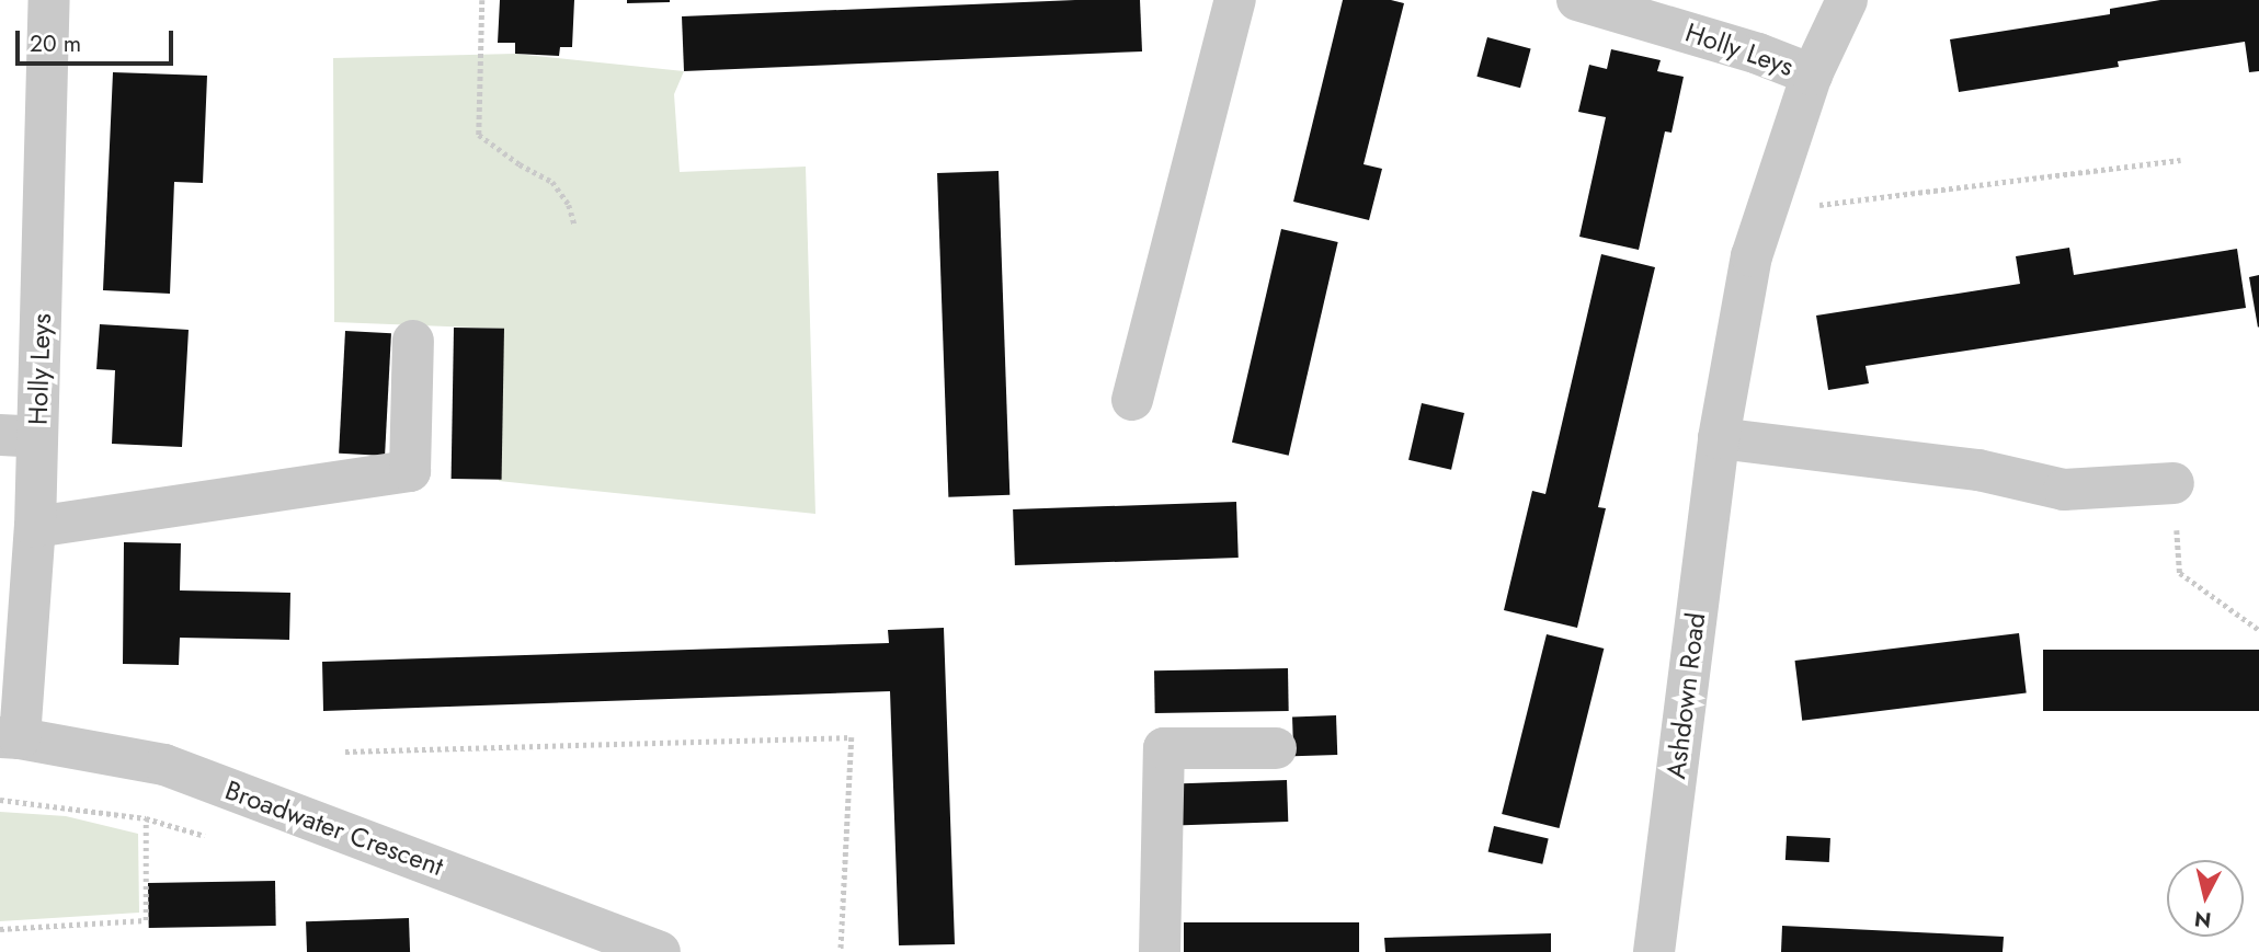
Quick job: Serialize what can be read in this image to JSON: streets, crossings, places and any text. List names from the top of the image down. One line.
{"streets":{"street":["Holly Leys","Ashdown Road","Broadwater Crescent"]},"crossings":[["Holly Leys","Ashdown Road"],["Holly Leys","Broadwater Crescent"]],"scale_bar":"20 m","north":"bottom"}
